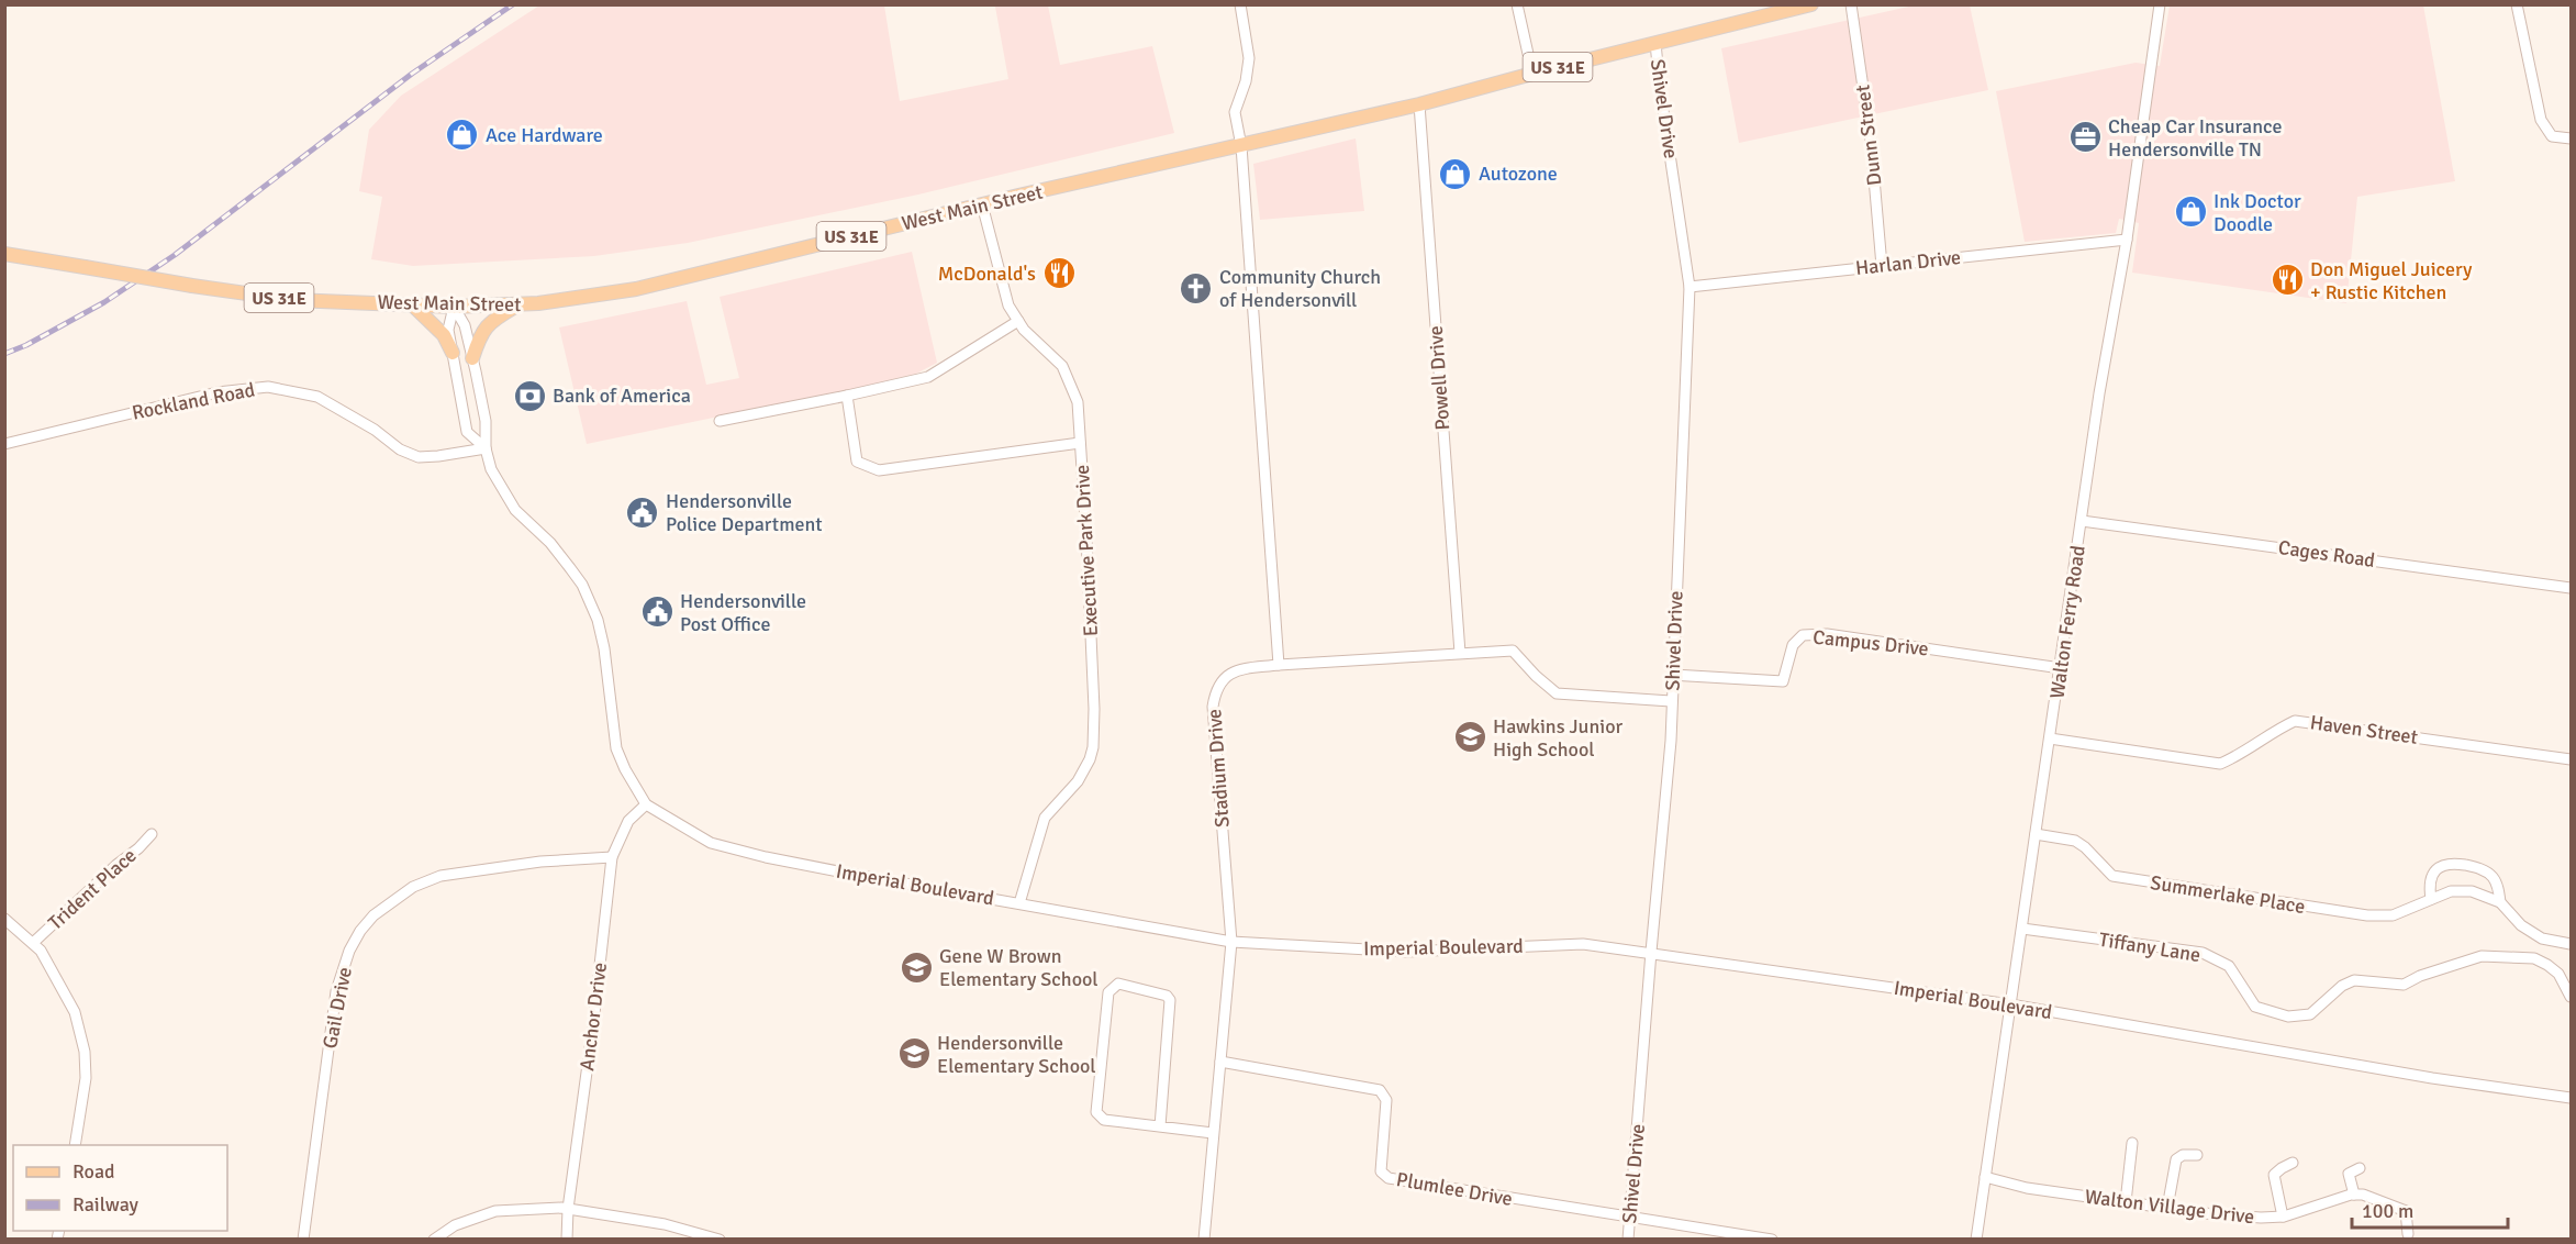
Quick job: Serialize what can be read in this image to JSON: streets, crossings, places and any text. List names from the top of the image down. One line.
{"streets":{"main road":["US 31E","West Main Street"],"street":["Shivel Drive","Dunn Street","Harlan Drive","Powell Drive","Rockland Road","Executive Park Drive","Cages Road","Walton Ferry Road","Campus Drive","Haven Street","Stadium Drive","Imperial Boulevard","Trident Place","Summerlake Place","Tiffany Lane","Gail Drive","Anchor Drive","Plumlee Drive","Walton Village Drive"]},"crossings":[["Shivel Drive","West Main Street"],["Shivel Drive","Harlan Drive"],["Shivel Drive","Campus Drive"],["Shivel Drive","Imperial Boulevard"],["Shivel Drive","Plumlee Drive"],["Dunn Street","Harlan Drive"],["West Main Street","Powell Drive"],["West Main Street","Executive Park Drive"],["Harlan Drive","Walton Ferry Road"],["Executive Park Drive","Imperial Boulevard"],["Cages Road","Walton Ferry Road"],["Walton Ferry Road","Campus Drive"],["Walton Ferry Road","Haven Street"],["Walton Ferry Road","Imperial Boulevard"],["Walton Ferry Road","Summerlake Place"],["Walton Ferry Road","Tiffany Lane"],["Walton Ferry Road","Walton Village Drive"],["Stadium Drive","Imperial Boulevard"],["Stadium Drive","Plumlee Drive"],["Imperial Boulevard","Anchor Drive"],["Gail Drive","Anchor Drive"]],"places":{"shop":["Ace Hardware","Autozone","Ink Doctor Doodle"],"office":["Cheap Car Insurance Hendersonville TN"],"restaurant":["McDonald's","Don Miguel Juicery + Rustic Kitchen"],"church":["Community Church of Hendersonvill"],"bank":["Bank of America"],"public building":["Hendersonville Police Department","Hendersonville Post Office"],"school or university":["Hawkins Junior High School","Gene W Brown Elementary School","Hendersonville Elementary School"]},"legend":["Road","Railway"],"scale_bar":"100 m"}
